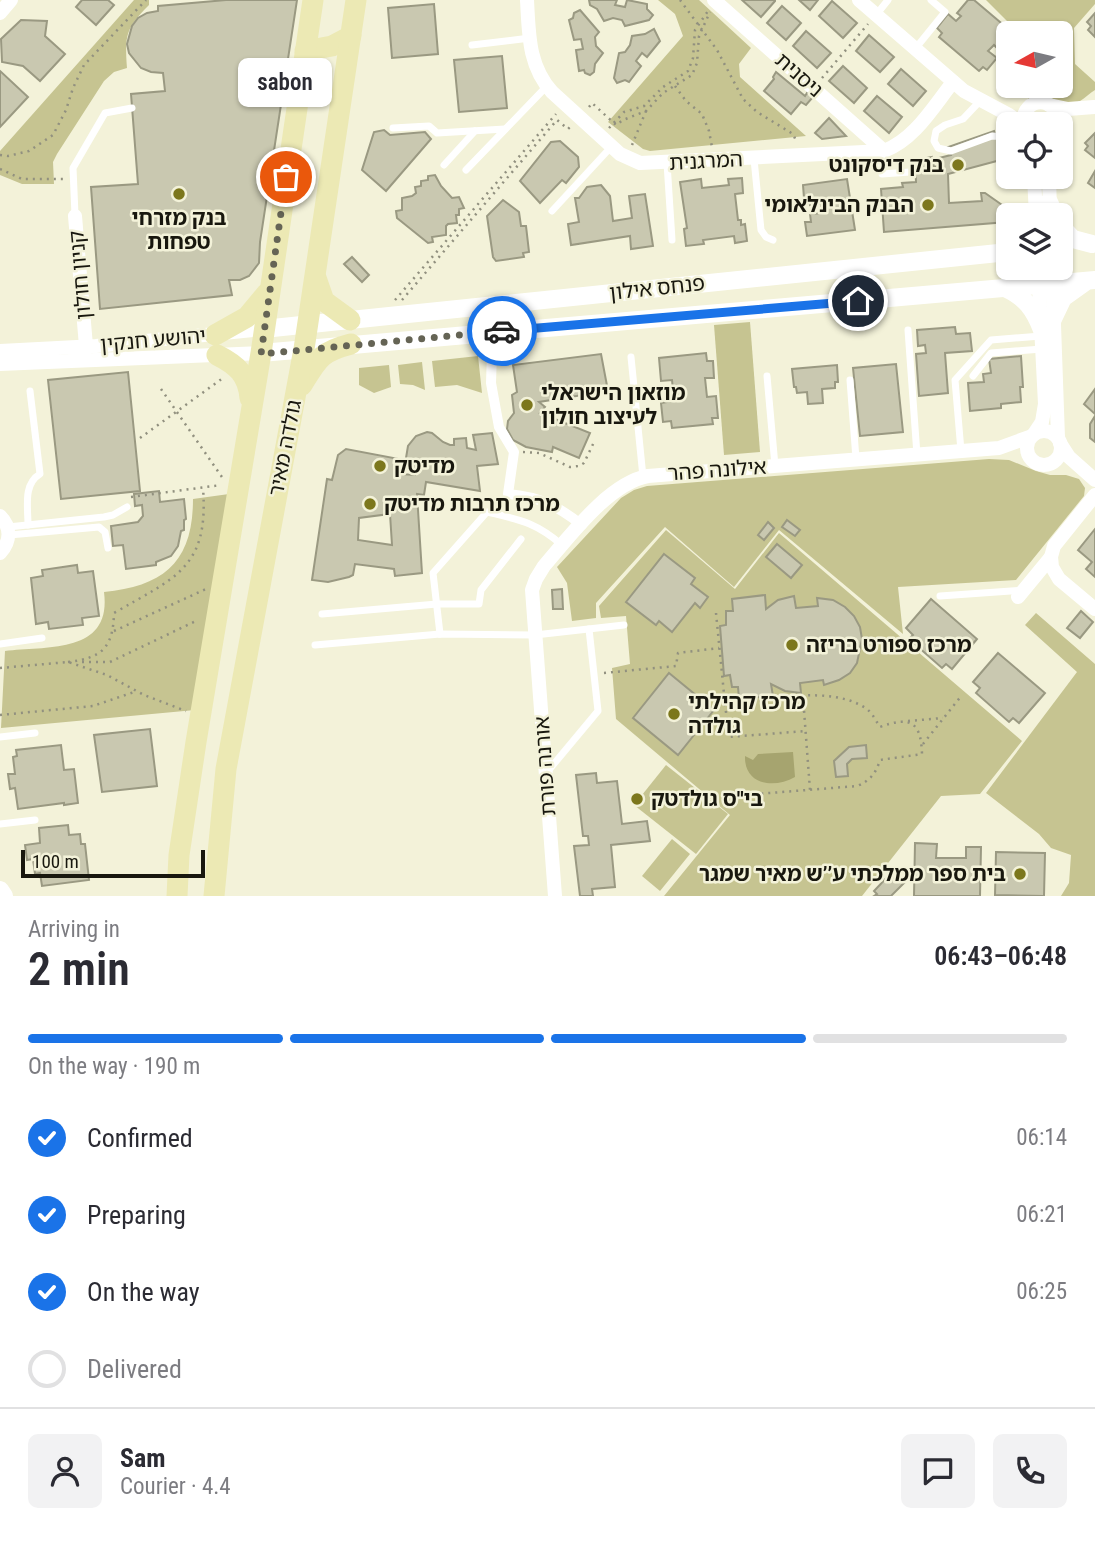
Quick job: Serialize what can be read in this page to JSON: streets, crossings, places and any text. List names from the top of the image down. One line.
{"streets":{"main road":["גולדה מאיר"],"street":["ניסנית","המרגנית","קניון חולון","פנחס אילון","יהושע חנקין","אילונה פהר","אורנה פורת"]},"crossings":[["ניסנית","המרגנית"],["קניון חולון","יהושע חנקין"],["פנחס אילון","יהושע חנקין"],["פנחס אילון","גולדה מאיר"],["יהושע חנקין","גולדה מאיר"],["אילונה פהר","אורנה פורת"]],"places":["בנק דיסקונט","sabon","בנק מזרחי טפחות","הבנק הבינלאומי","מוזאון הישראלי לעיצוב חולון","מדיטק","מרכז תרבות מדיטק","מרכז ספורט בריזה","מרכז קהילתי גולדה","בי''ס גולדטק","בית ספר ממלכתי ע’’ש מאיר שמגר"],"scale_bar":"100 m","north":"left","page":{"bubble":"sabon","scale":"100 m","heading":["2 min","Arriving in","06:43–06:48"],"panel":["Sam","Courier · 4.4"],"bar":"On the way · 190 m","list":[["Confirmed","06:14"],["Preparing","06:21"],["On the way","06:25"],"Delivered"]}}
